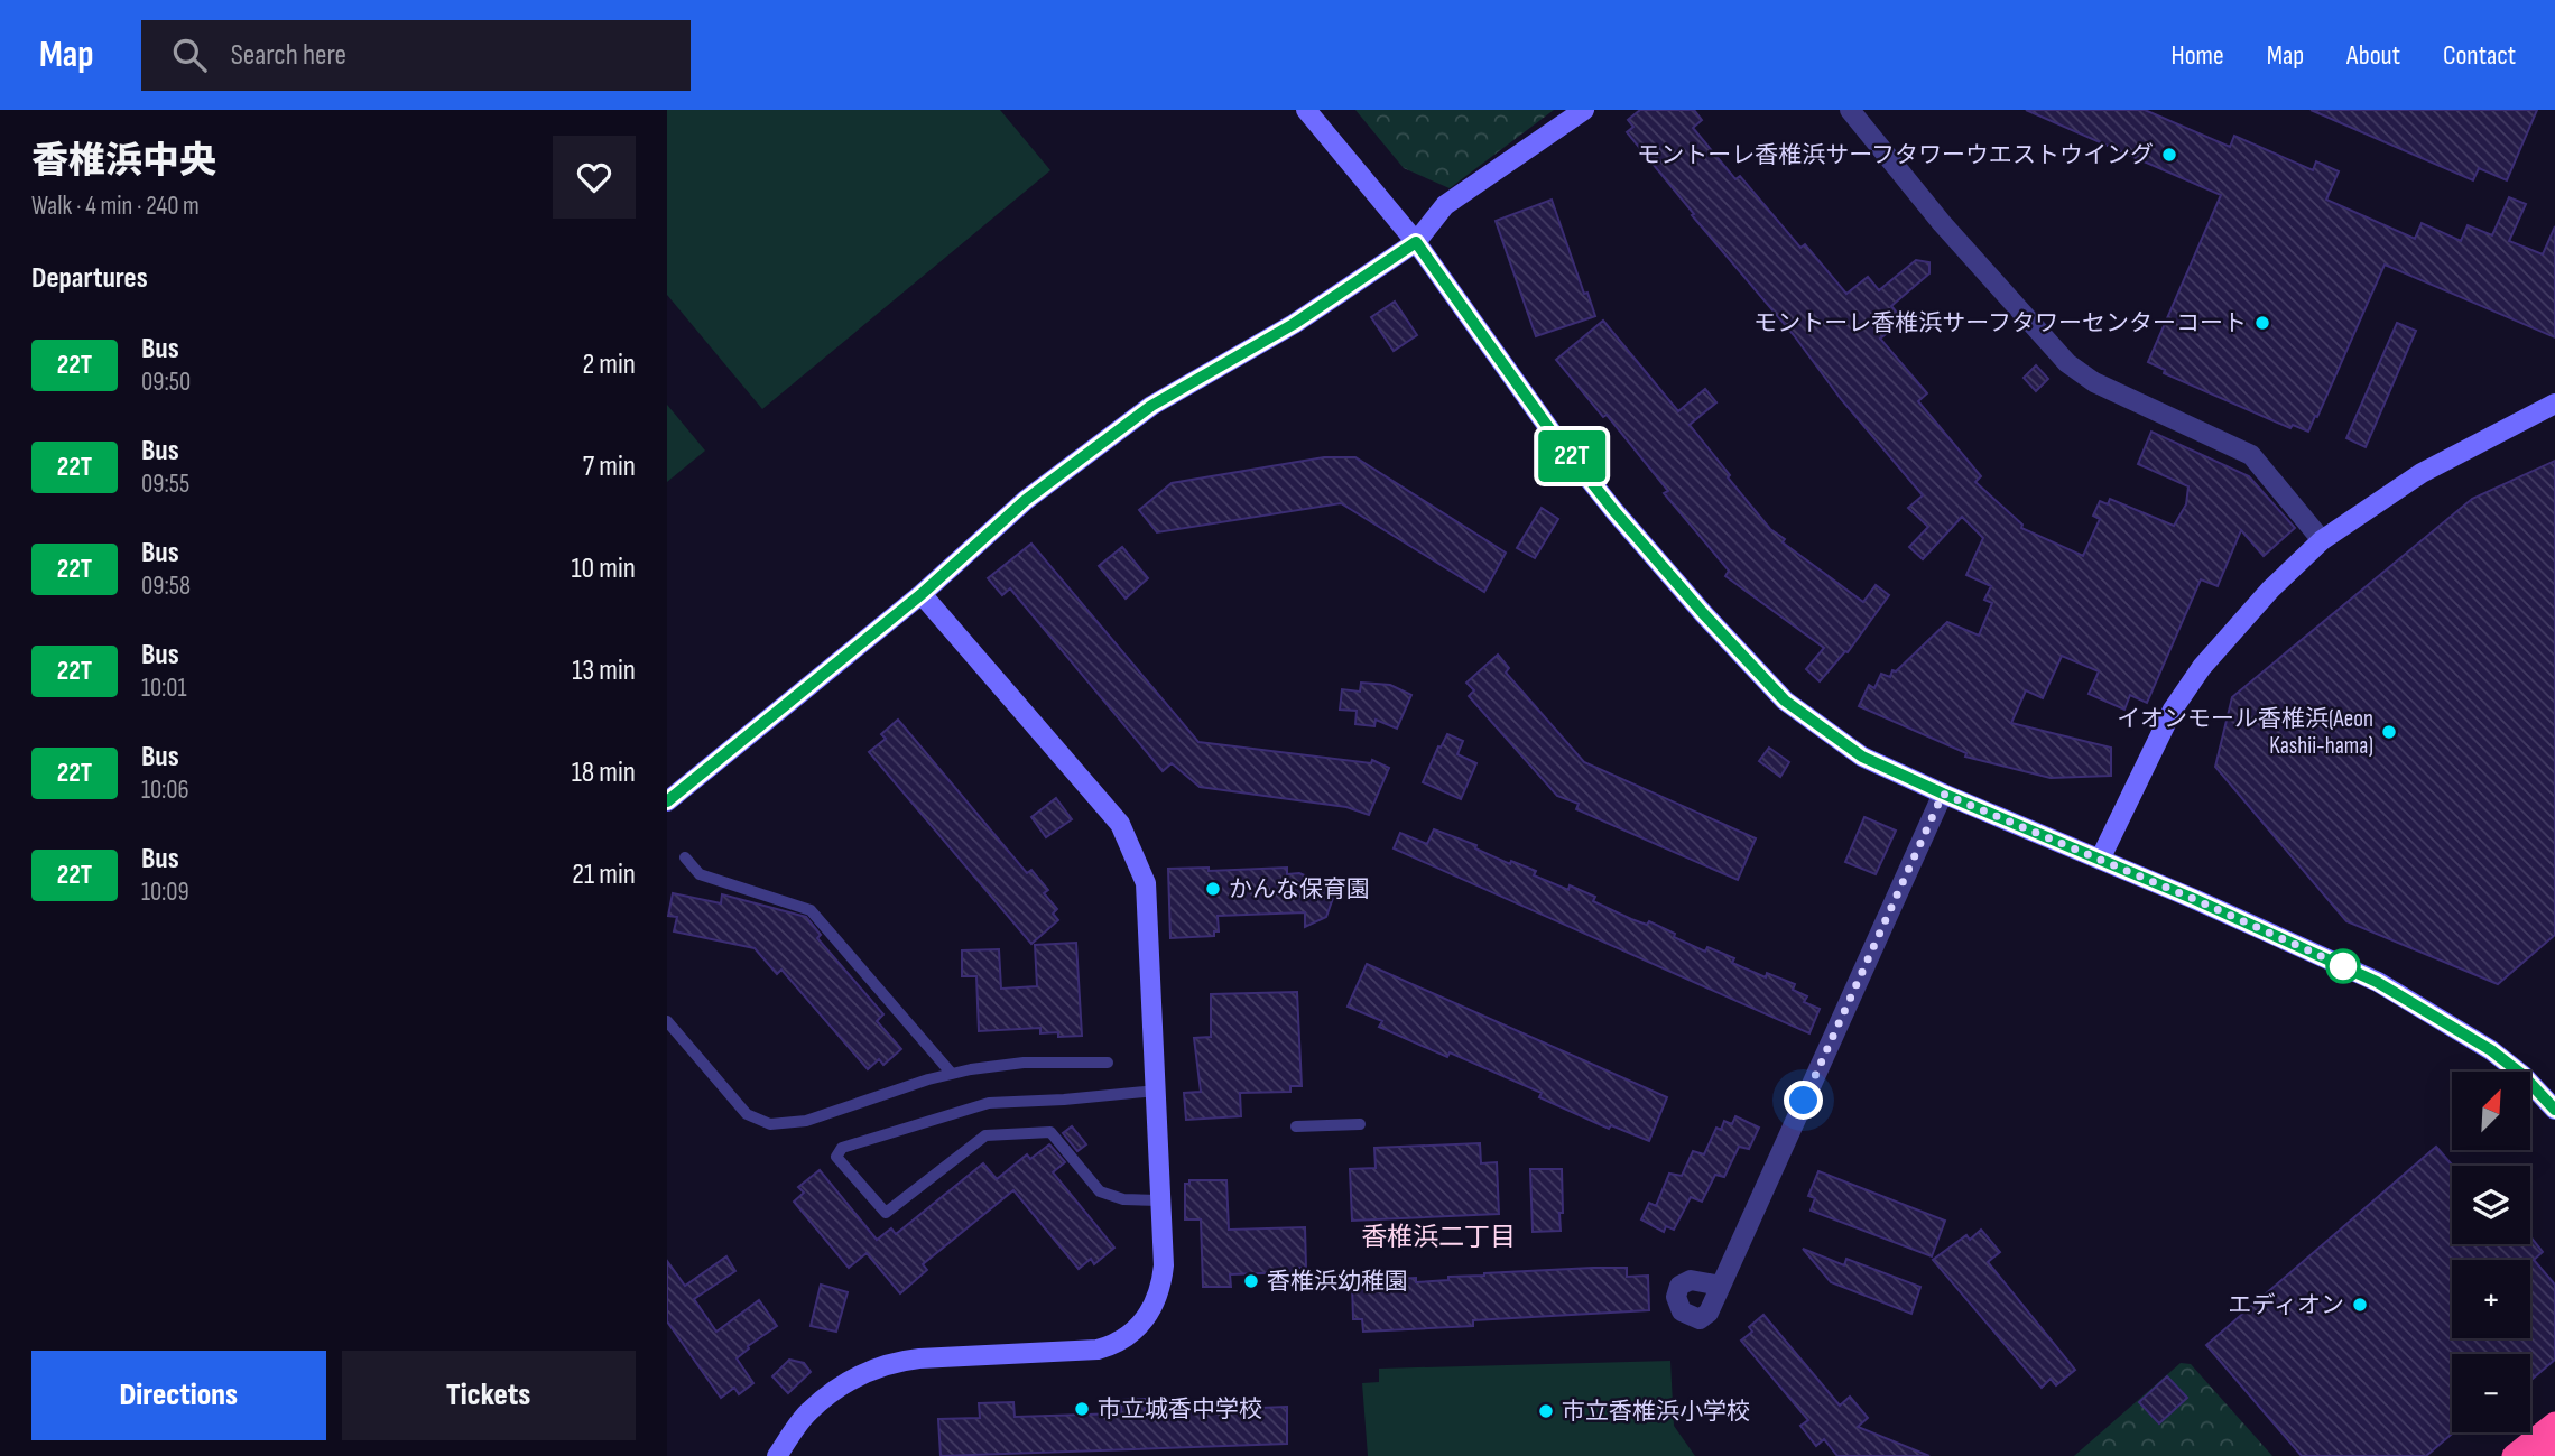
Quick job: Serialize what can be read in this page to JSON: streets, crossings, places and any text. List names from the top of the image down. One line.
{"districts":["香椎浜二丁目"],"places":["モントーレ香椎浜サーフタワーウエストウイング","モントーレ香椎浜サーフタワーセンターコート","イオンモール香椎浜(Aeon Kashii-hama)","かんな保育園","香椎浜幼稚園","エディオン","市立城香中学校","市立香椎浜小学校"],"lines":["bus line 22T"],"north":"top right","page":{"header":"Map","search":"Search here","nav":["Home","Map","About","Contact"],"heading":[["香椎浜中央","Walk · 4 min · 240 m"],"Departures"],"on_map":"22T","list":[{"mark":"22T","name":"Bus","note":"09:50","value":"2 min"},{"mark":"22T","name":"Bus","note":"09:55","value":"7 min"},{"mark":"22T","name":"Bus","note":"09:58","value":"10 min"},{"mark":"22T","name":"Bus","note":"10:01","value":"13 min"},{"mark":"22T","name":"Bus","note":"10:06","value":"18 min"},{"mark":"22T","name":"Bus","note":"10:09","value":"21 min"}],"map_buttons":["+","−"],"buttons":["Directions","Tickets"]}}
